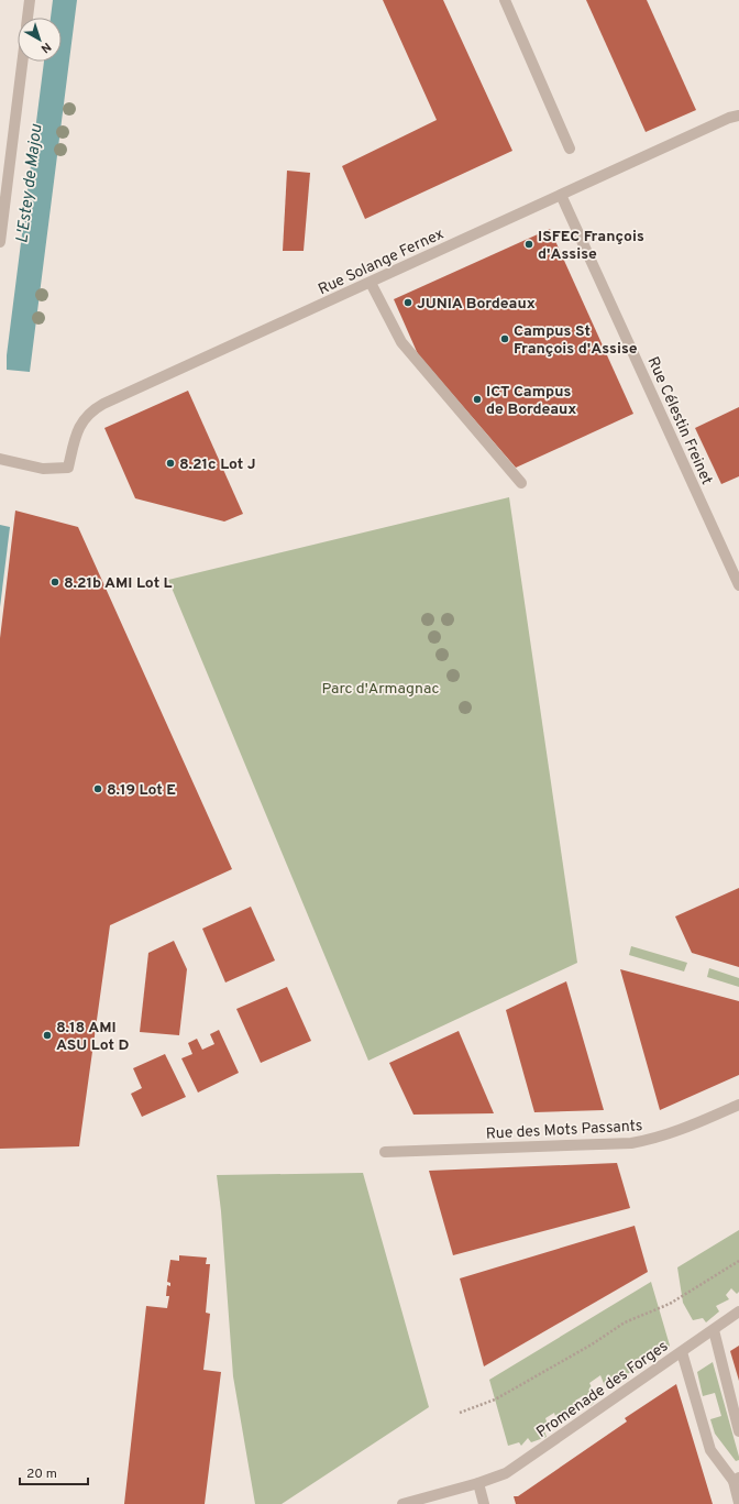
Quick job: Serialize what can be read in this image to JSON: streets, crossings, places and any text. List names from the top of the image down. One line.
{"streets":{"street":["Rue Solange Fernex","Rue Célestin Freinet","Rue des Mots Passants","Promenade des Forges"]},"crossings":[["Rue Solange Fernex","Rue Célestin Freinet"]],"water":["L'Estey de Majou"],"parks":["Parc d'Armagnac"],"places":["ISFEC François d'Assise","JUNIA Bordeaux","Campus St François d'Assise","ICT Campus de Bordeaux","8.21c Lot J","8.21b AMI Lot L","8.19 Lot E","8.18 AMI ASU Lot D"],"scale_bar":"20 m","north":"bottom right"}
